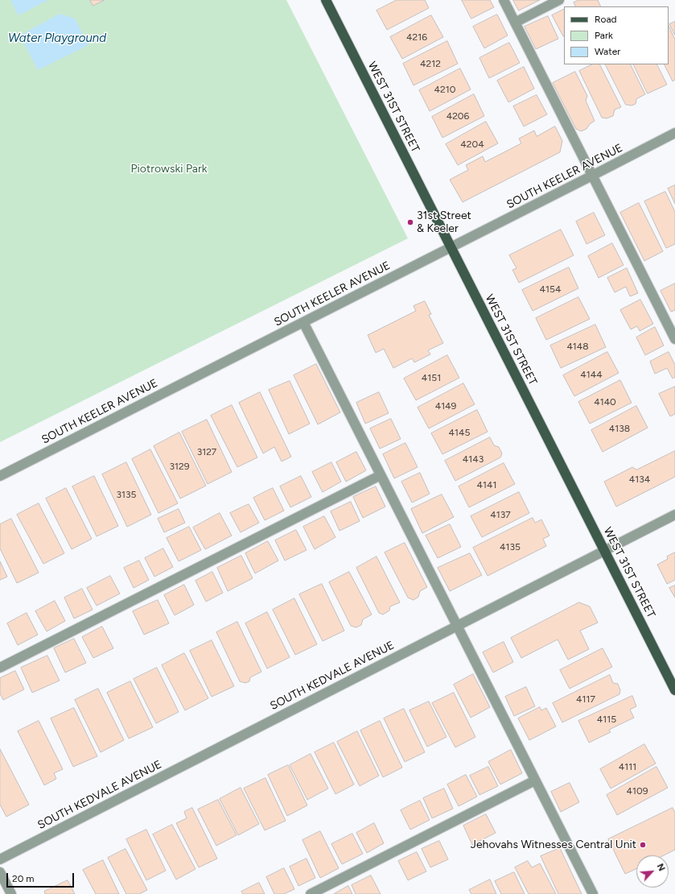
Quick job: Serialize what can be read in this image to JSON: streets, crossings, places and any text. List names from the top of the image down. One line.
{"streets":{"main road":["WEST 31ST STREET"],"street":["SOUTH KEELER AVENUE","SOUTH KEDVALE AVENUE"]},"crossings":[["WEST 31ST STREET","SOUTH KEELER AVENUE"],["WEST 31ST STREET","SOUTH KEDVALE AVENUE"]],"water":["Water Playground"],"parks":["Piotrowski Park"],"places":["31st Street & Keeler","Jehovahs Witnesses Central Unit"],"house_numbers":["4216","4212","4210","4206","4204","4154","4148","4144","4151","4140","4149","4138","4145","3127","4143","3129","4134","4141","3135","4137","4135","4117","4115","4111","4109"],"legend":["Road","Park","Water"],"scale_bar":"20 m","north":"top right"}
